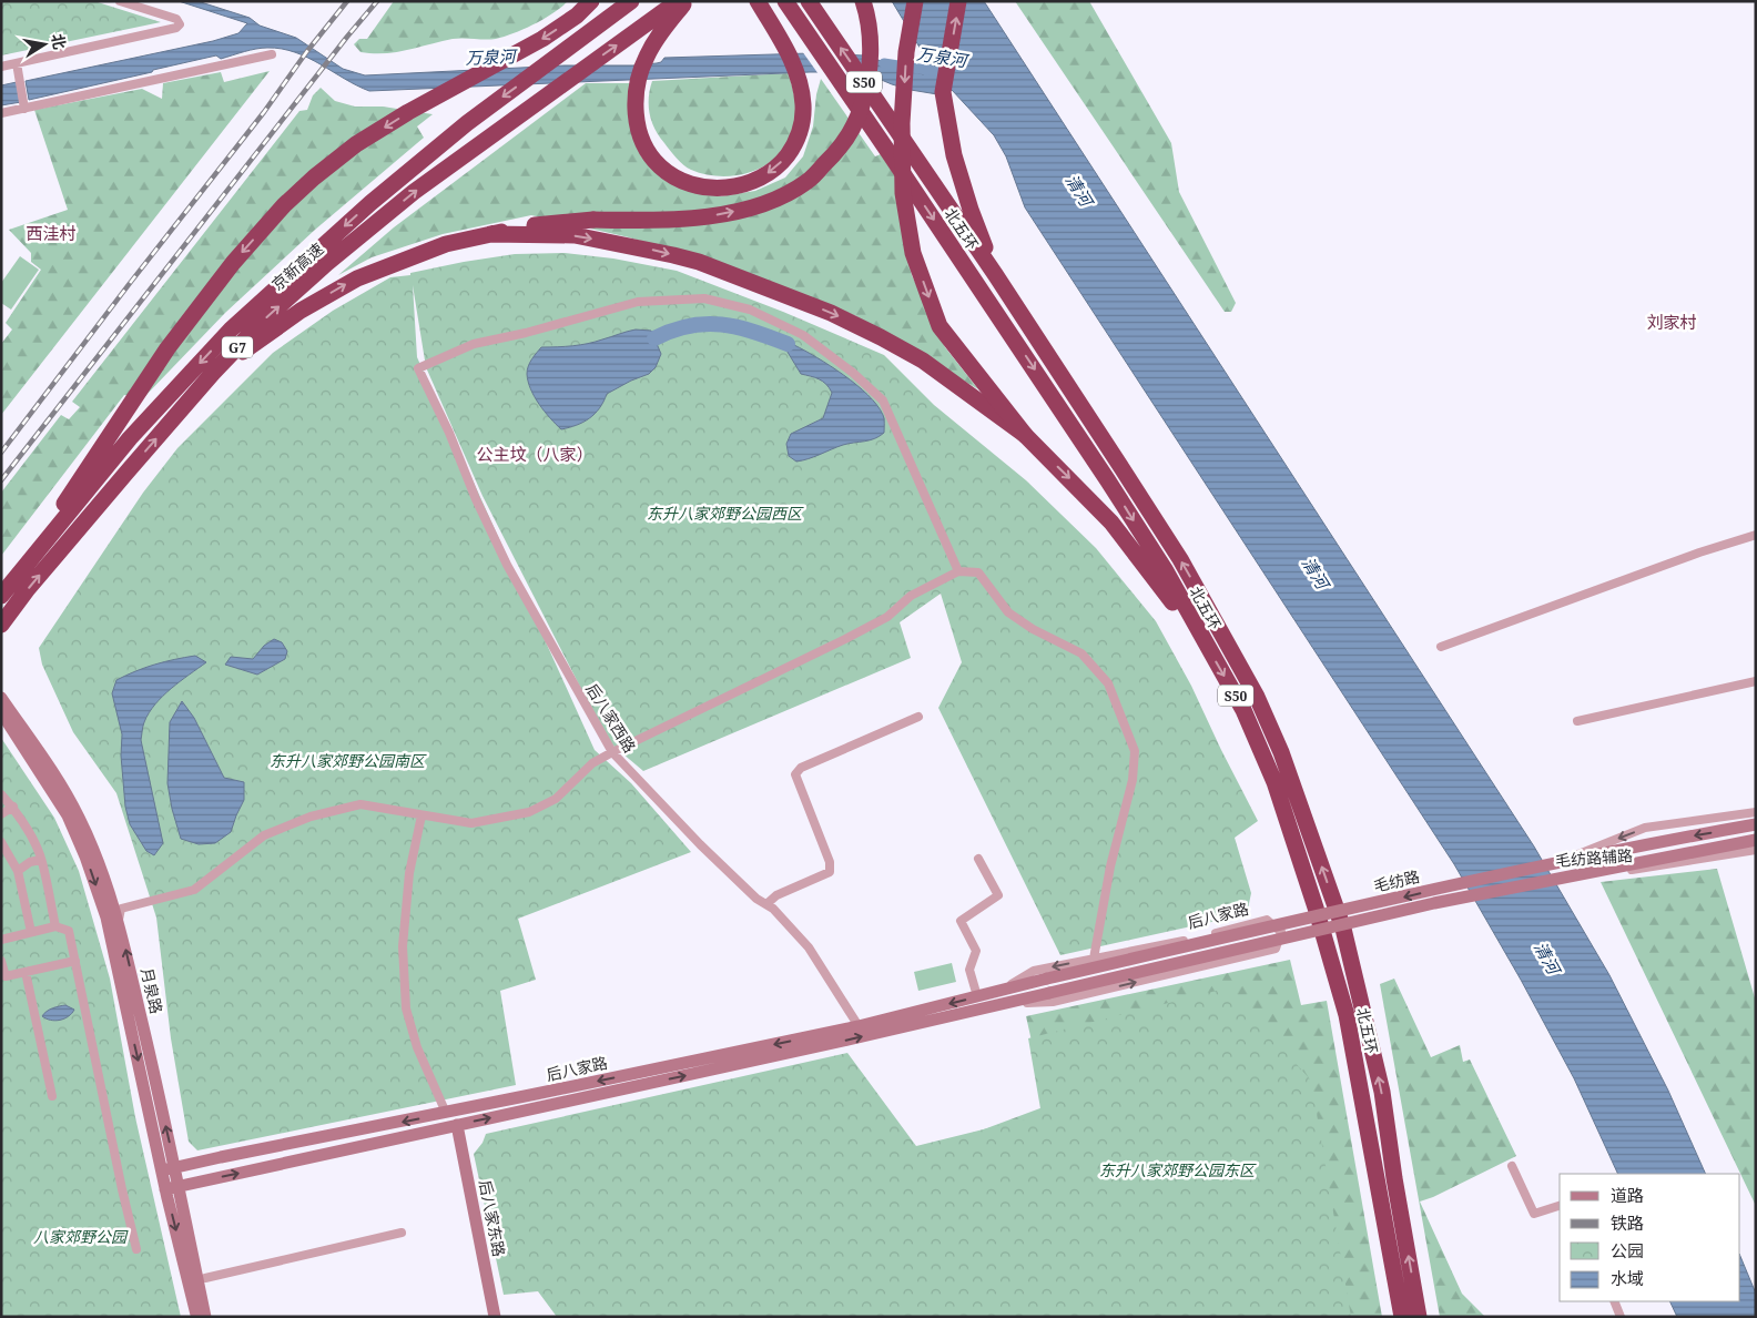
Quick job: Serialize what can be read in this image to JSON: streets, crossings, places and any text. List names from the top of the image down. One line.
{"streets":{"highway":["S50","北五环","京新高速","G7"],"main road":["毛纺路","后八家路","月泉路","后八家东路"],"street":["后八家西路","毛纺路辅路"]},"crossings":[["后八家西路","后八家路"],["毛纺路","后八家路"],["后八家路","月泉路"],["后八家路","后八家东路"]],"districts":["西洼村","刘家村","公主坟（八家）"],"water":["万泉河","清河"],"parks":["东升八家郊野公园西区","东升八家郊野公园南区","东升八家郊野公园东区","八家郊野公园"],"legend":["道路","铁路","公园","水域"],"north":"right"}
